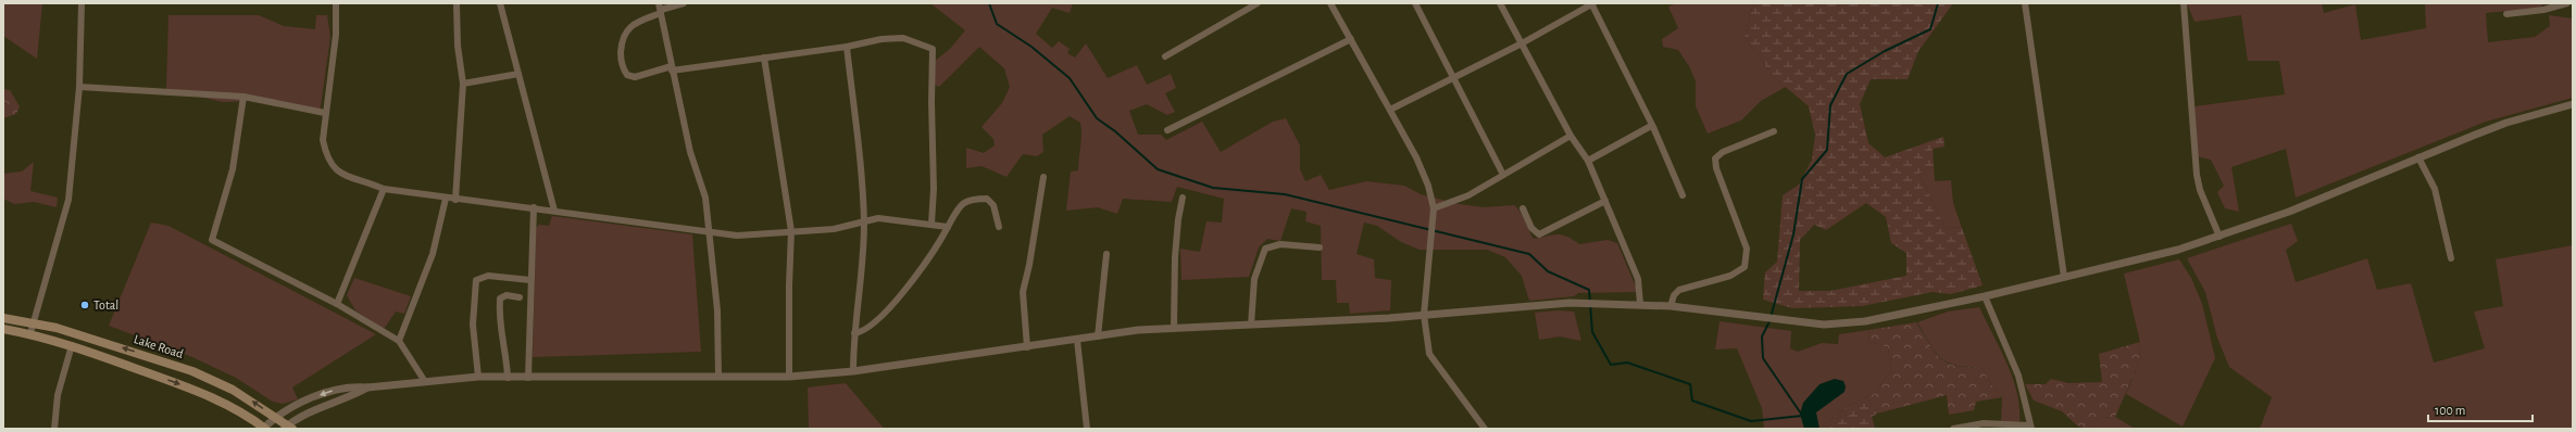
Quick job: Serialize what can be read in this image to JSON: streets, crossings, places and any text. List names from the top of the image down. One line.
{"streets":{"main road":["Lake Road"]},"places":["Total"],"scale_bar":"100 m"}
